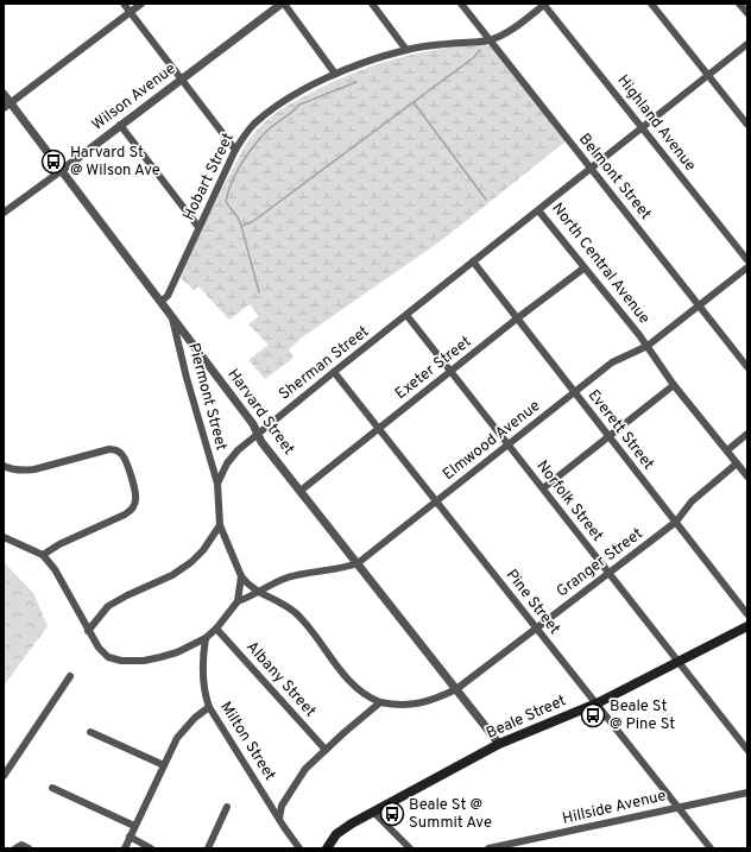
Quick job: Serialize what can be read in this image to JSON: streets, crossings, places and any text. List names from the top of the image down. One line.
{"streets":{"main road":["Beale Street"],"street":["Wilson Avenue","Highland Avenue","Hobart Street","Belmont Street","North Central Avenue","Sherman Street","Exeter Street","Piermont Street","Harvard Street","Everett Street","Elmwood Avenue","Norfolk Street","Granger Street","Pine Street","Albany Street","Milton Street","Hillside Avenue"]},"crossings":[["Wilson Avenue","Harvard Street"],["Highland Avenue","Hobart Street"],["Highland Avenue","North Central Avenue"],["Hobart Street","Belmont Street"],["Hobart Street","Harvard Street"],["Belmont Street","North Central Avenue"],["Belmont Street","Elmwood Avenue"],["North Central Avenue","Sherman Street"],["North Central Avenue","Exeter Street"],["North Central Avenue","Elmwood Avenue"],["North Central Avenue","Granger Street"],["Sherman Street","Piermont Street"],["Sherman Street","Harvard Street"],["Sherman Street","Everett Street"],["Sherman Street","Norfolk Street"],["Sherman Street","Pine Street"],["Exeter Street","Harvard Street"],["Exeter Street","Everett Street"],["Exeter Street","Norfolk Street"],["Exeter Street","Pine Street"],["Piermont Street","Harvard Street"],["Harvard Street","Elmwood Avenue"],["Harvard Street","Granger Street"],["Harvard Street","Beale Street"],["Everett Street","Elmwood Avenue"],["Everett Street","Granger Street"],["Elmwood Avenue","Norfolk Street"],["Elmwood Avenue","Pine Street"],["Norfolk Street","Granger Street"],["Norfolk Street","Beale Street"],["Granger Street","Pine Street"],["Pine Street","Beale Street"],["Pine Street","Hillside Avenue"]],"places":{"bus stop":["Harvard St @ Wilson Ave","Beale St @ Pine St","Beale St @ Summit Ave"]}}
